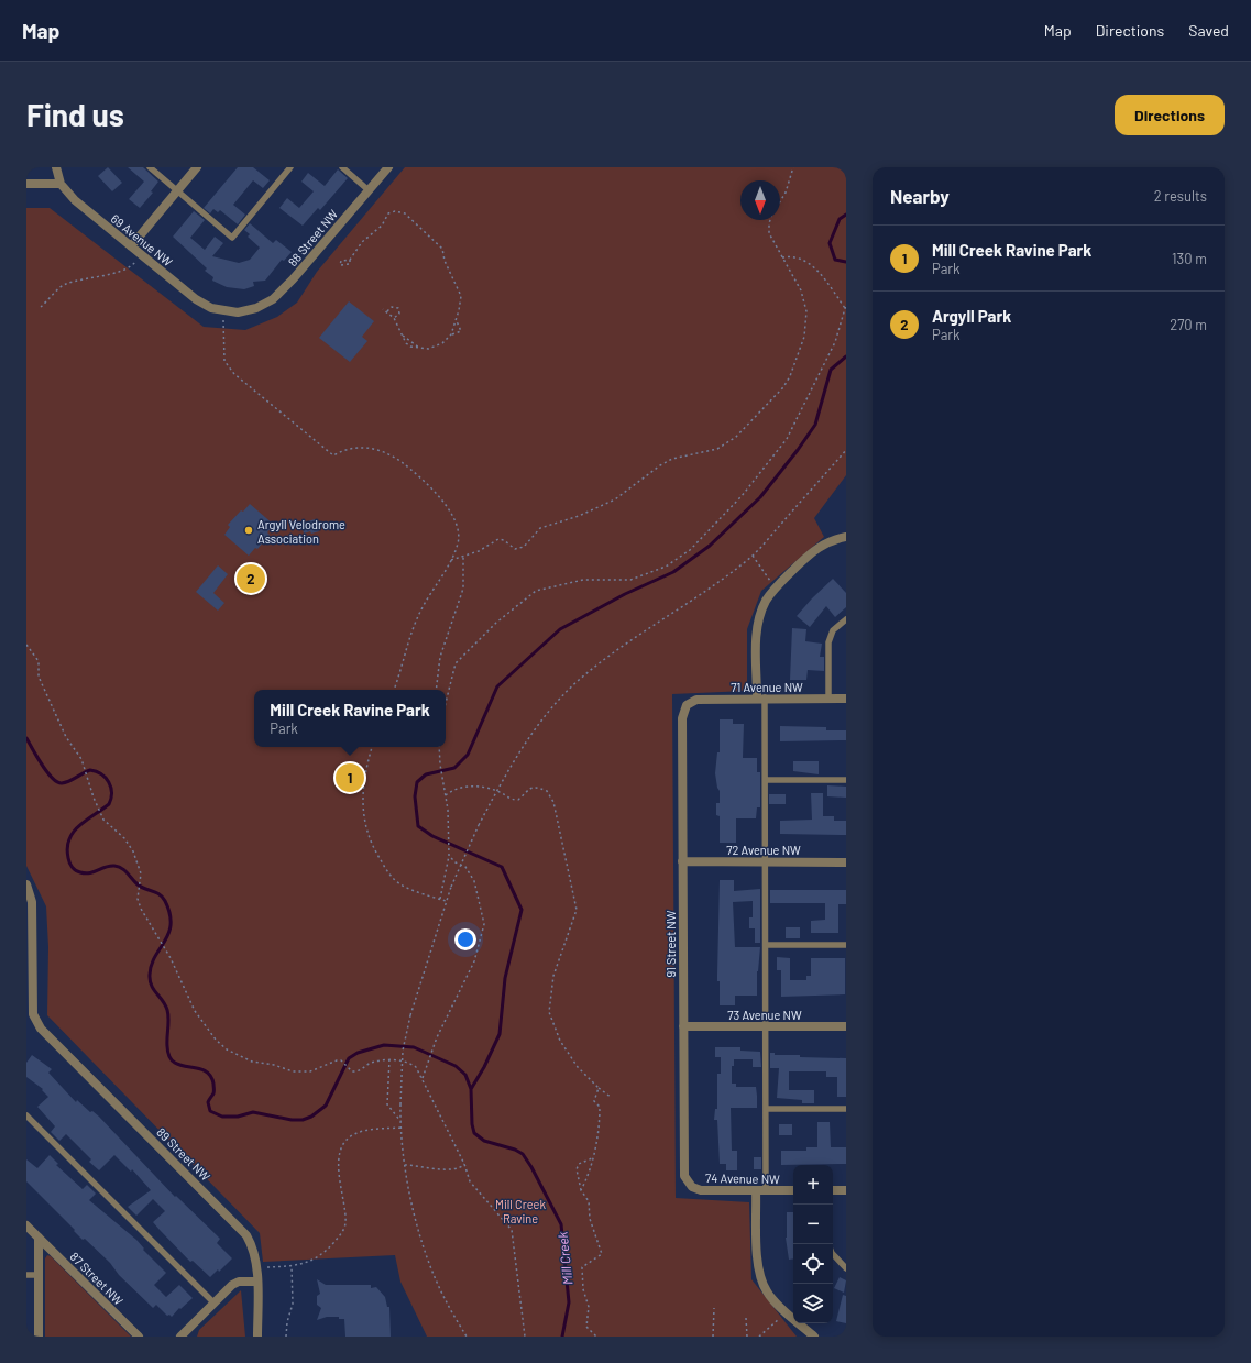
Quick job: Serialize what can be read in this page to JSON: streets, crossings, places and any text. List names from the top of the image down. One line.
{"streets":{"street":["88 Street NW","69 Avenue NW","71 Avenue NW","72 Avenue NW","91 Street NW","73 Avenue NW","89 Street NW","74 Avenue NW","87 Street NW"]},"crossings":[["88 Street NW","69 Avenue NW"],["71 Avenue NW","91 Street NW"],["72 Avenue NW","91 Street NW"],["91 Street NW","73 Avenue NW"],["91 Street NW","74 Avenue NW"]],"water":["Mill Creek"],"parks":["Mill Creek Ravine"],"places":["Argyll Velodrome Association"],"north":"bottom","page":{"header":"Map","nav":["Map","Directions","Saved"],"buttons":"Directions","title":"Find us","heading":["Nearby","2 results"],"list":[{"mark":"1","name":"Mill Creek Ravine Park","note":"Park","value":"130 m"},{"mark":"2","name":"Argyll Park","note":"Park","value":"270 m"}],"pins":["2","1"],"popup":["Mill Creek Ravine Park","Park"],"map_buttons":["+","−"]}}
